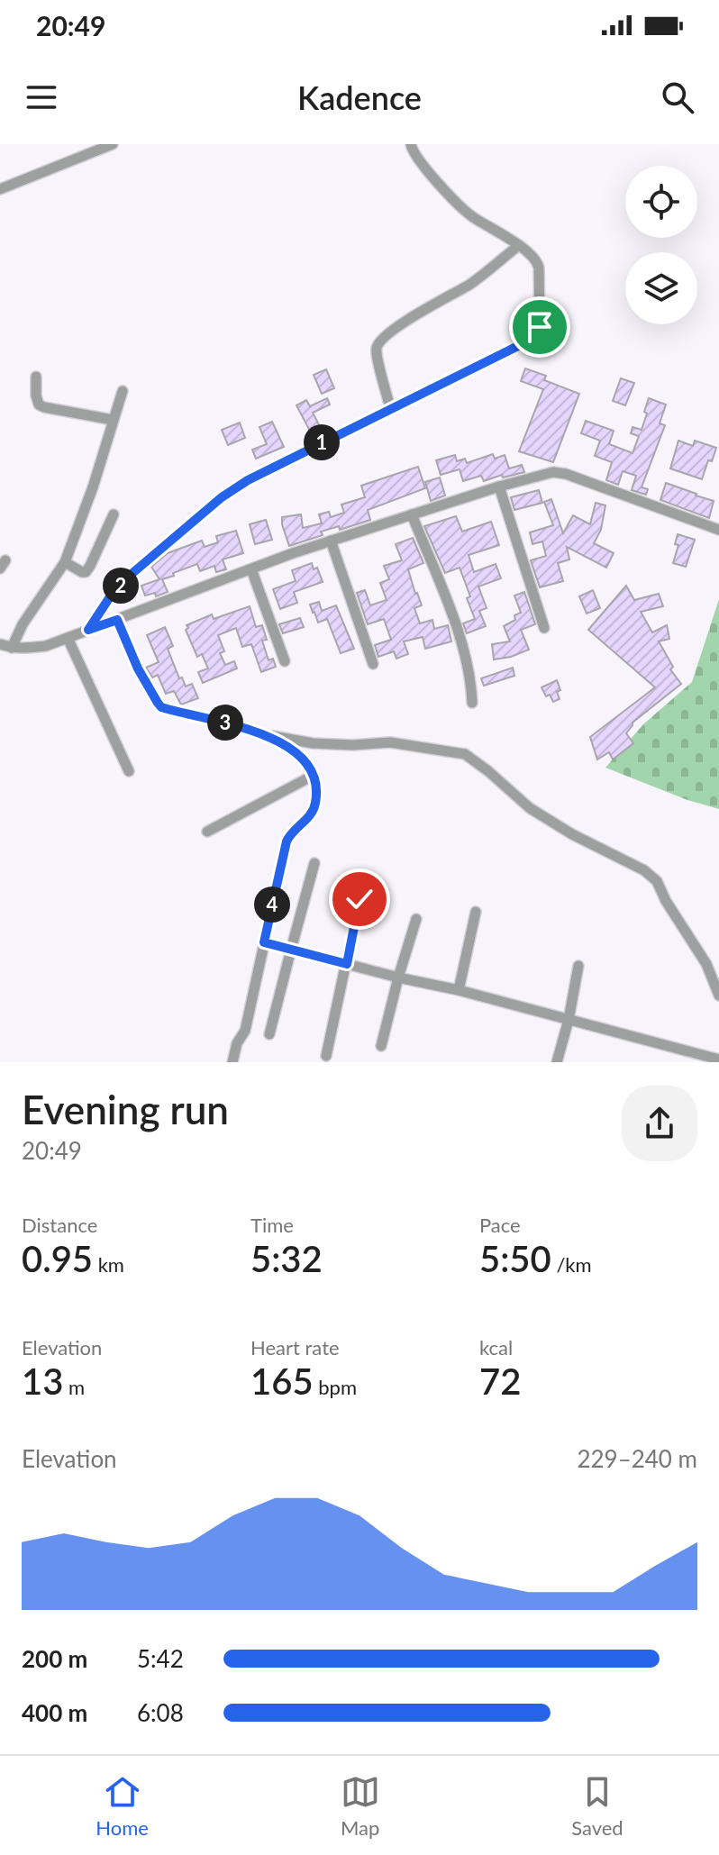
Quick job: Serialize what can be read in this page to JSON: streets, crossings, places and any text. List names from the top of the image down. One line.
{"page":{"status":"20:49","header":"Kadence","pins":["1","2","3","4"],"heading":["Evening run","20:49"],"stats":[["Distance","0.95 km"],["Time","5:32"],["Pace","5:50 /km"],["Elevation","13 m"],["Heart rate","165 bpm"],["kcal","72"]],"chart":["Elevation","229–240 m"],"list":[{"name":"200 m","note":"5:42"},{"name":"400 m","note":"6:08"}],"tabs":["Home","Map","Saved"]}}
